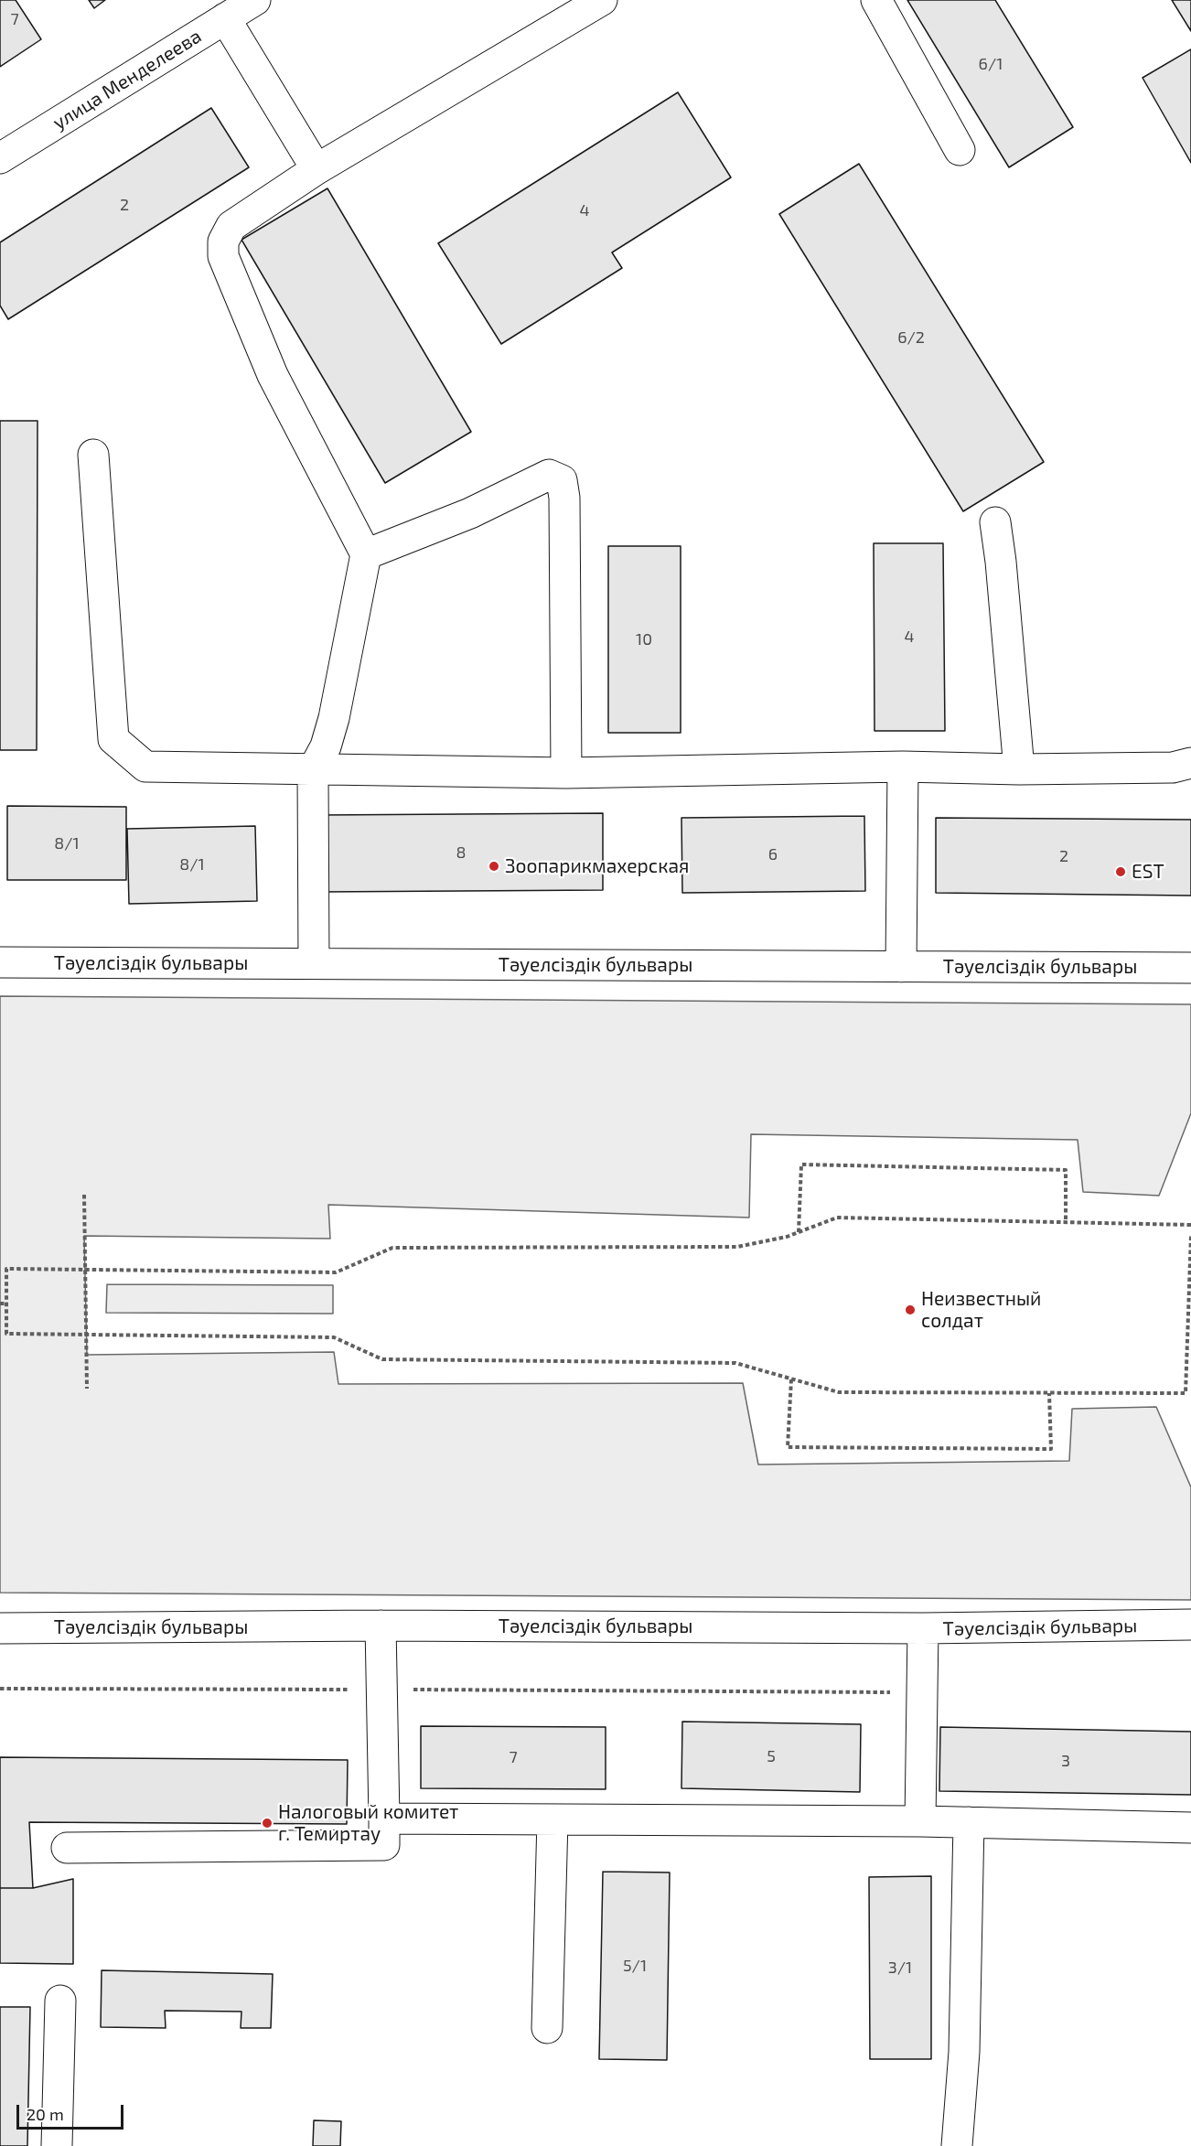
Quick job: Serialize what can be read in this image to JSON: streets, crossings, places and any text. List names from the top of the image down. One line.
{"streets":{"street":["улица Менделеева","Тәуелсіздік бульвары"]},"places":["Зоопарикмахерская","EST","Неизвестный солдат","Налоговый комитет г. Темиртау"],"house_numbers":["7","6/1","2","4","6/2","4","10","8/1","8","6","2","8/1","5","7","3","5/1","3/1"],"scale_bar":"20 m"}
